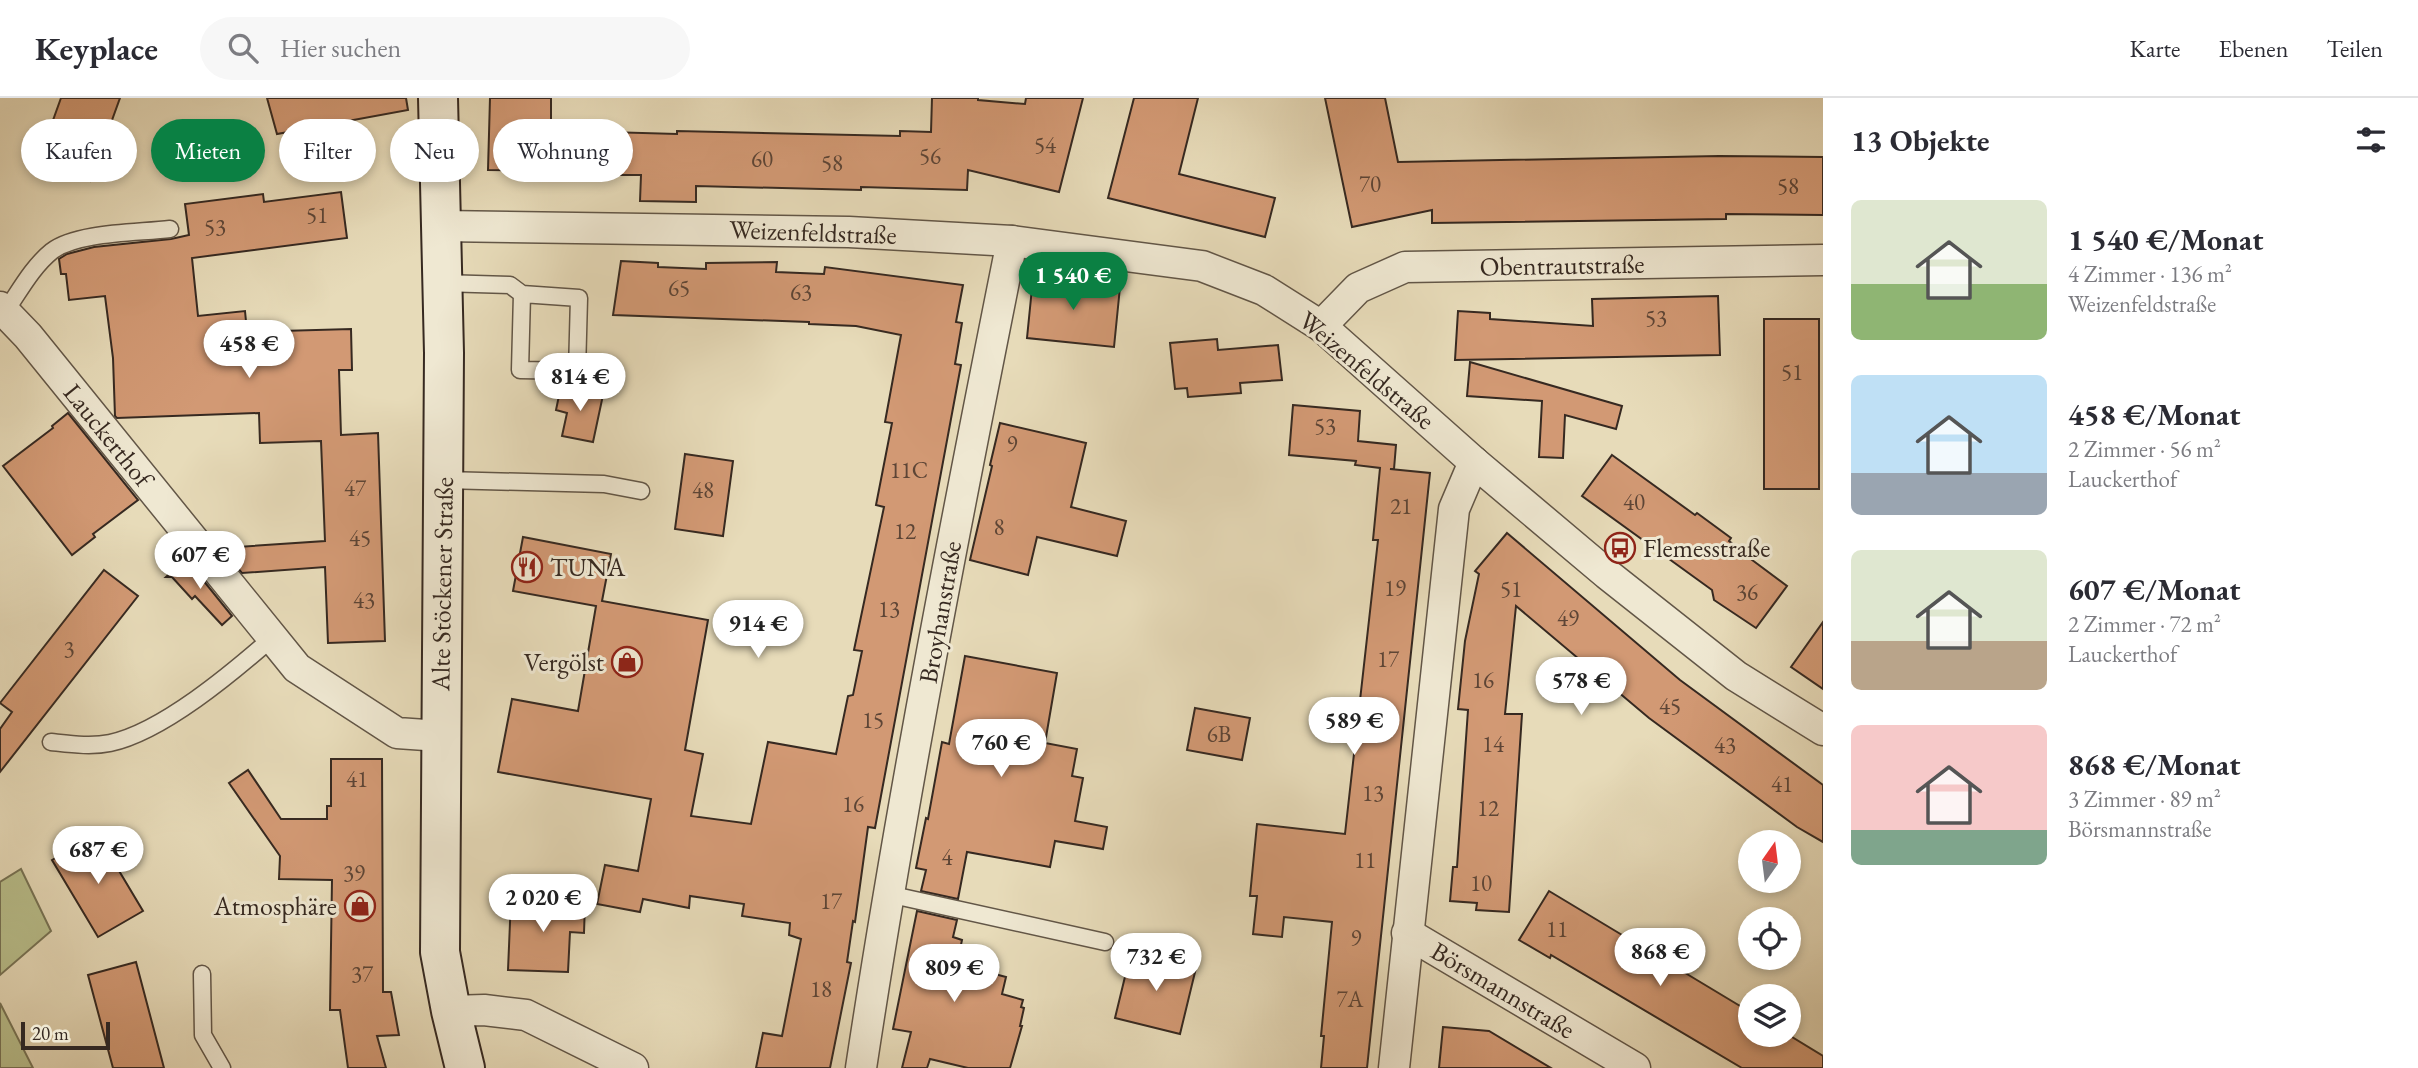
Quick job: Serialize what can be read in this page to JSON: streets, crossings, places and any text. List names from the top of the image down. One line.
{"streets":{"street":["Weizenfeldstraße","Obentrautstraße","Lauckerthof","Alte Stöckener Straße","Broyhanstraße","Börsmannstraße"]},"crossings":[["Weizenfeldstraße","Obentrautstraße"],["Weizenfeldstraße","Alte Stöckener Straße"],["Weizenfeldstraße","Broyhanstraße"],["Lauckerthof","Alte Stöckener Straße"]],"places":{"bus stop":["Flemesstraße"],"restaurant":["TUNA"],"shop":["Vergölst","Atmosphäre"]},"house_numbers":["54","56","60","58","70","58","51","53","65","63","53","51","53","9","11C","47","48","40","21","8","12","45","19","51","36","43","13","49","3","17","16","45","15","6B","14","43","41","41","13","16","12","4","11","39","10","17","11","9","37","18","7A"],"scale_bar":"20 m","north":"top","page":{"header":"Keyplace","search":"Hier suchen","nav":["Karte","Ebenen","Teilen"],"heading":"13 Objekte","chip":["Kaufen","Mieten","Filter","Neu","Wohnung"],"list":[{"name":"1 540 €/Monat","note":"4 Zimmer · 136 m² · Weizenfeldstraße"},{"name":"458 €/Monat","note":"2 Zimmer · 56 m² · Lauckerthof"},{"name":"607 €/Monat","note":"2 Zimmer · 72 m² · Lauckerthof"},{"name":"868 €/Monat","note":"3 Zimmer · 89 m² · Börsmannstraße"}],"price":["1 540 €","458 €","814 €","607 €","914 €","578 €","589 €","760 €","687 €","2 020 €","868 €","732 €","809 €"],"scale":"20 m"}}
